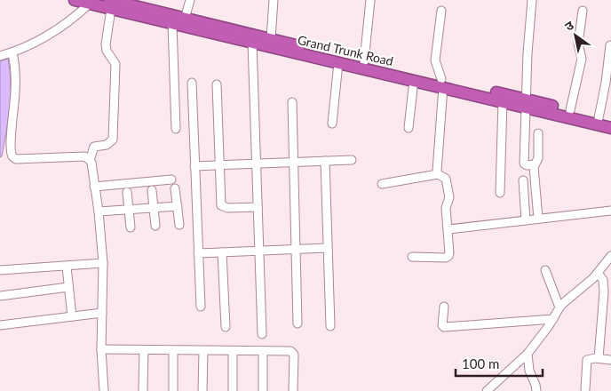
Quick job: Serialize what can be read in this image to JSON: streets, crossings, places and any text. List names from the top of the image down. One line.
{"streets":{"highway":["Grand Trunk Road"]},"scale_bar":"100 m","north":"top left"}
